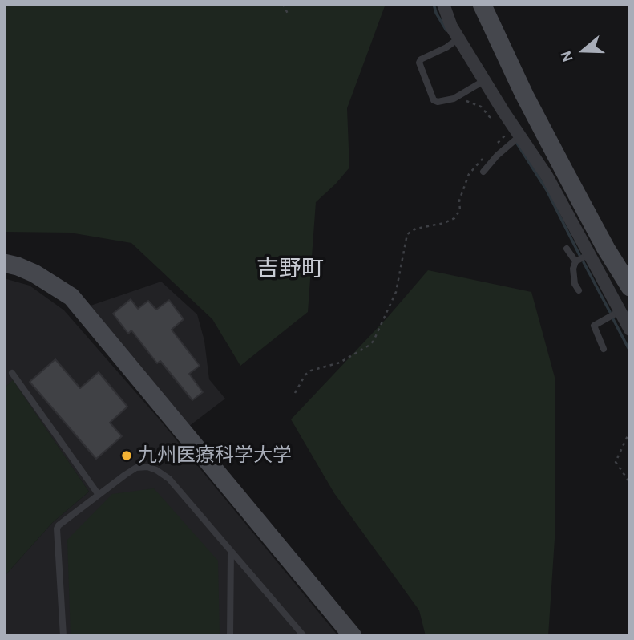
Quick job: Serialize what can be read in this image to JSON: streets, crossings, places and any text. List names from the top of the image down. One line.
{"districts":["吉野町"],"places":["九州医療科学大学"],"north":"left"}
